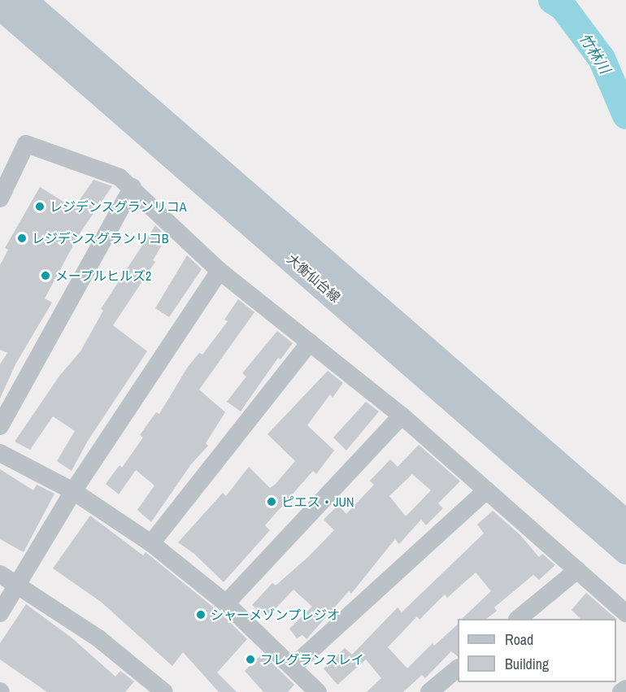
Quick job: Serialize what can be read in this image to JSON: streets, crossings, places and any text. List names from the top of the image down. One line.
{"streets":{"main road":["大衡仙台線"]},"water":["竹林川"],"places":["レジデンスグランリコA","レジデンスグランリコB","メープルヒルズ2","ピエス・JUN","シャーメゾンプレジオ","フレグランスレイ"],"legend":["Road","Building"]}
